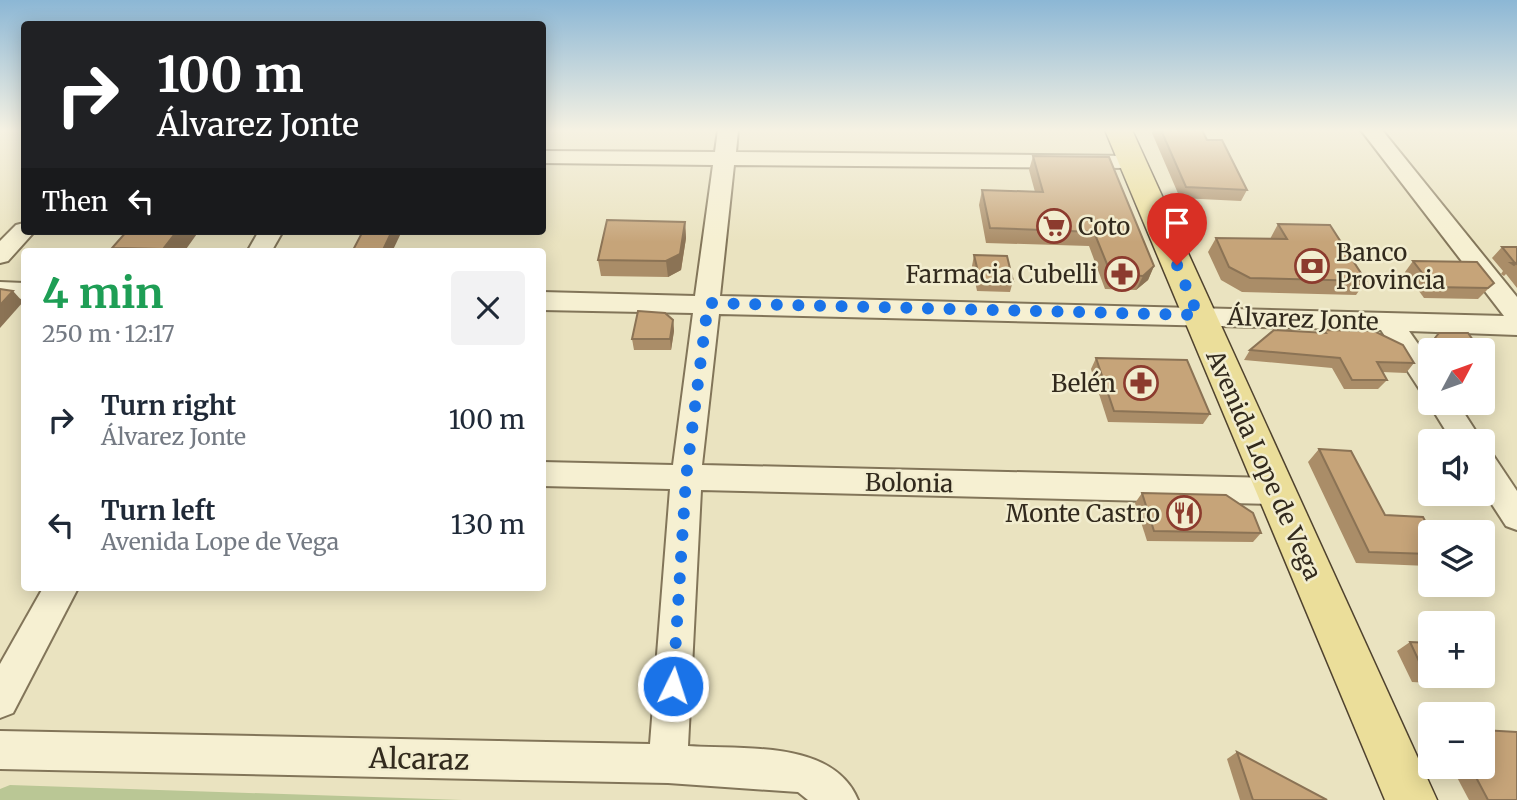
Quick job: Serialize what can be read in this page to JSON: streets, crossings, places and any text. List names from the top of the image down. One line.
{"streets":{"main road":["Avenida Lope de Vega"],"street":["Álvarez Jonte","Bolonia","Alcaraz"]},"crossings":[["Álvarez Jonte","Avenida Lope de Vega"],["Avenida Lope de Vega","Bolonia"]],"places":{"supermarket":["Coto"],"bank":["Banco Provincia"],"pharmacy":["Farmacia Cubelli","Belén"],"restaurant":["Monte Castro"]},"north":"top right","page":{"turn":["100 m","Álvarez Jonte"],"then":"Then","heading":["4 min","250 m · 12:17"],"map_buttons":["+","−"],"list":[{"name":"Turn right","note":"Álvarez Jonte","value":"100 m"},{"name":"Turn left","note":"Avenida Lope de Vega","value":"130 m"}]}}
